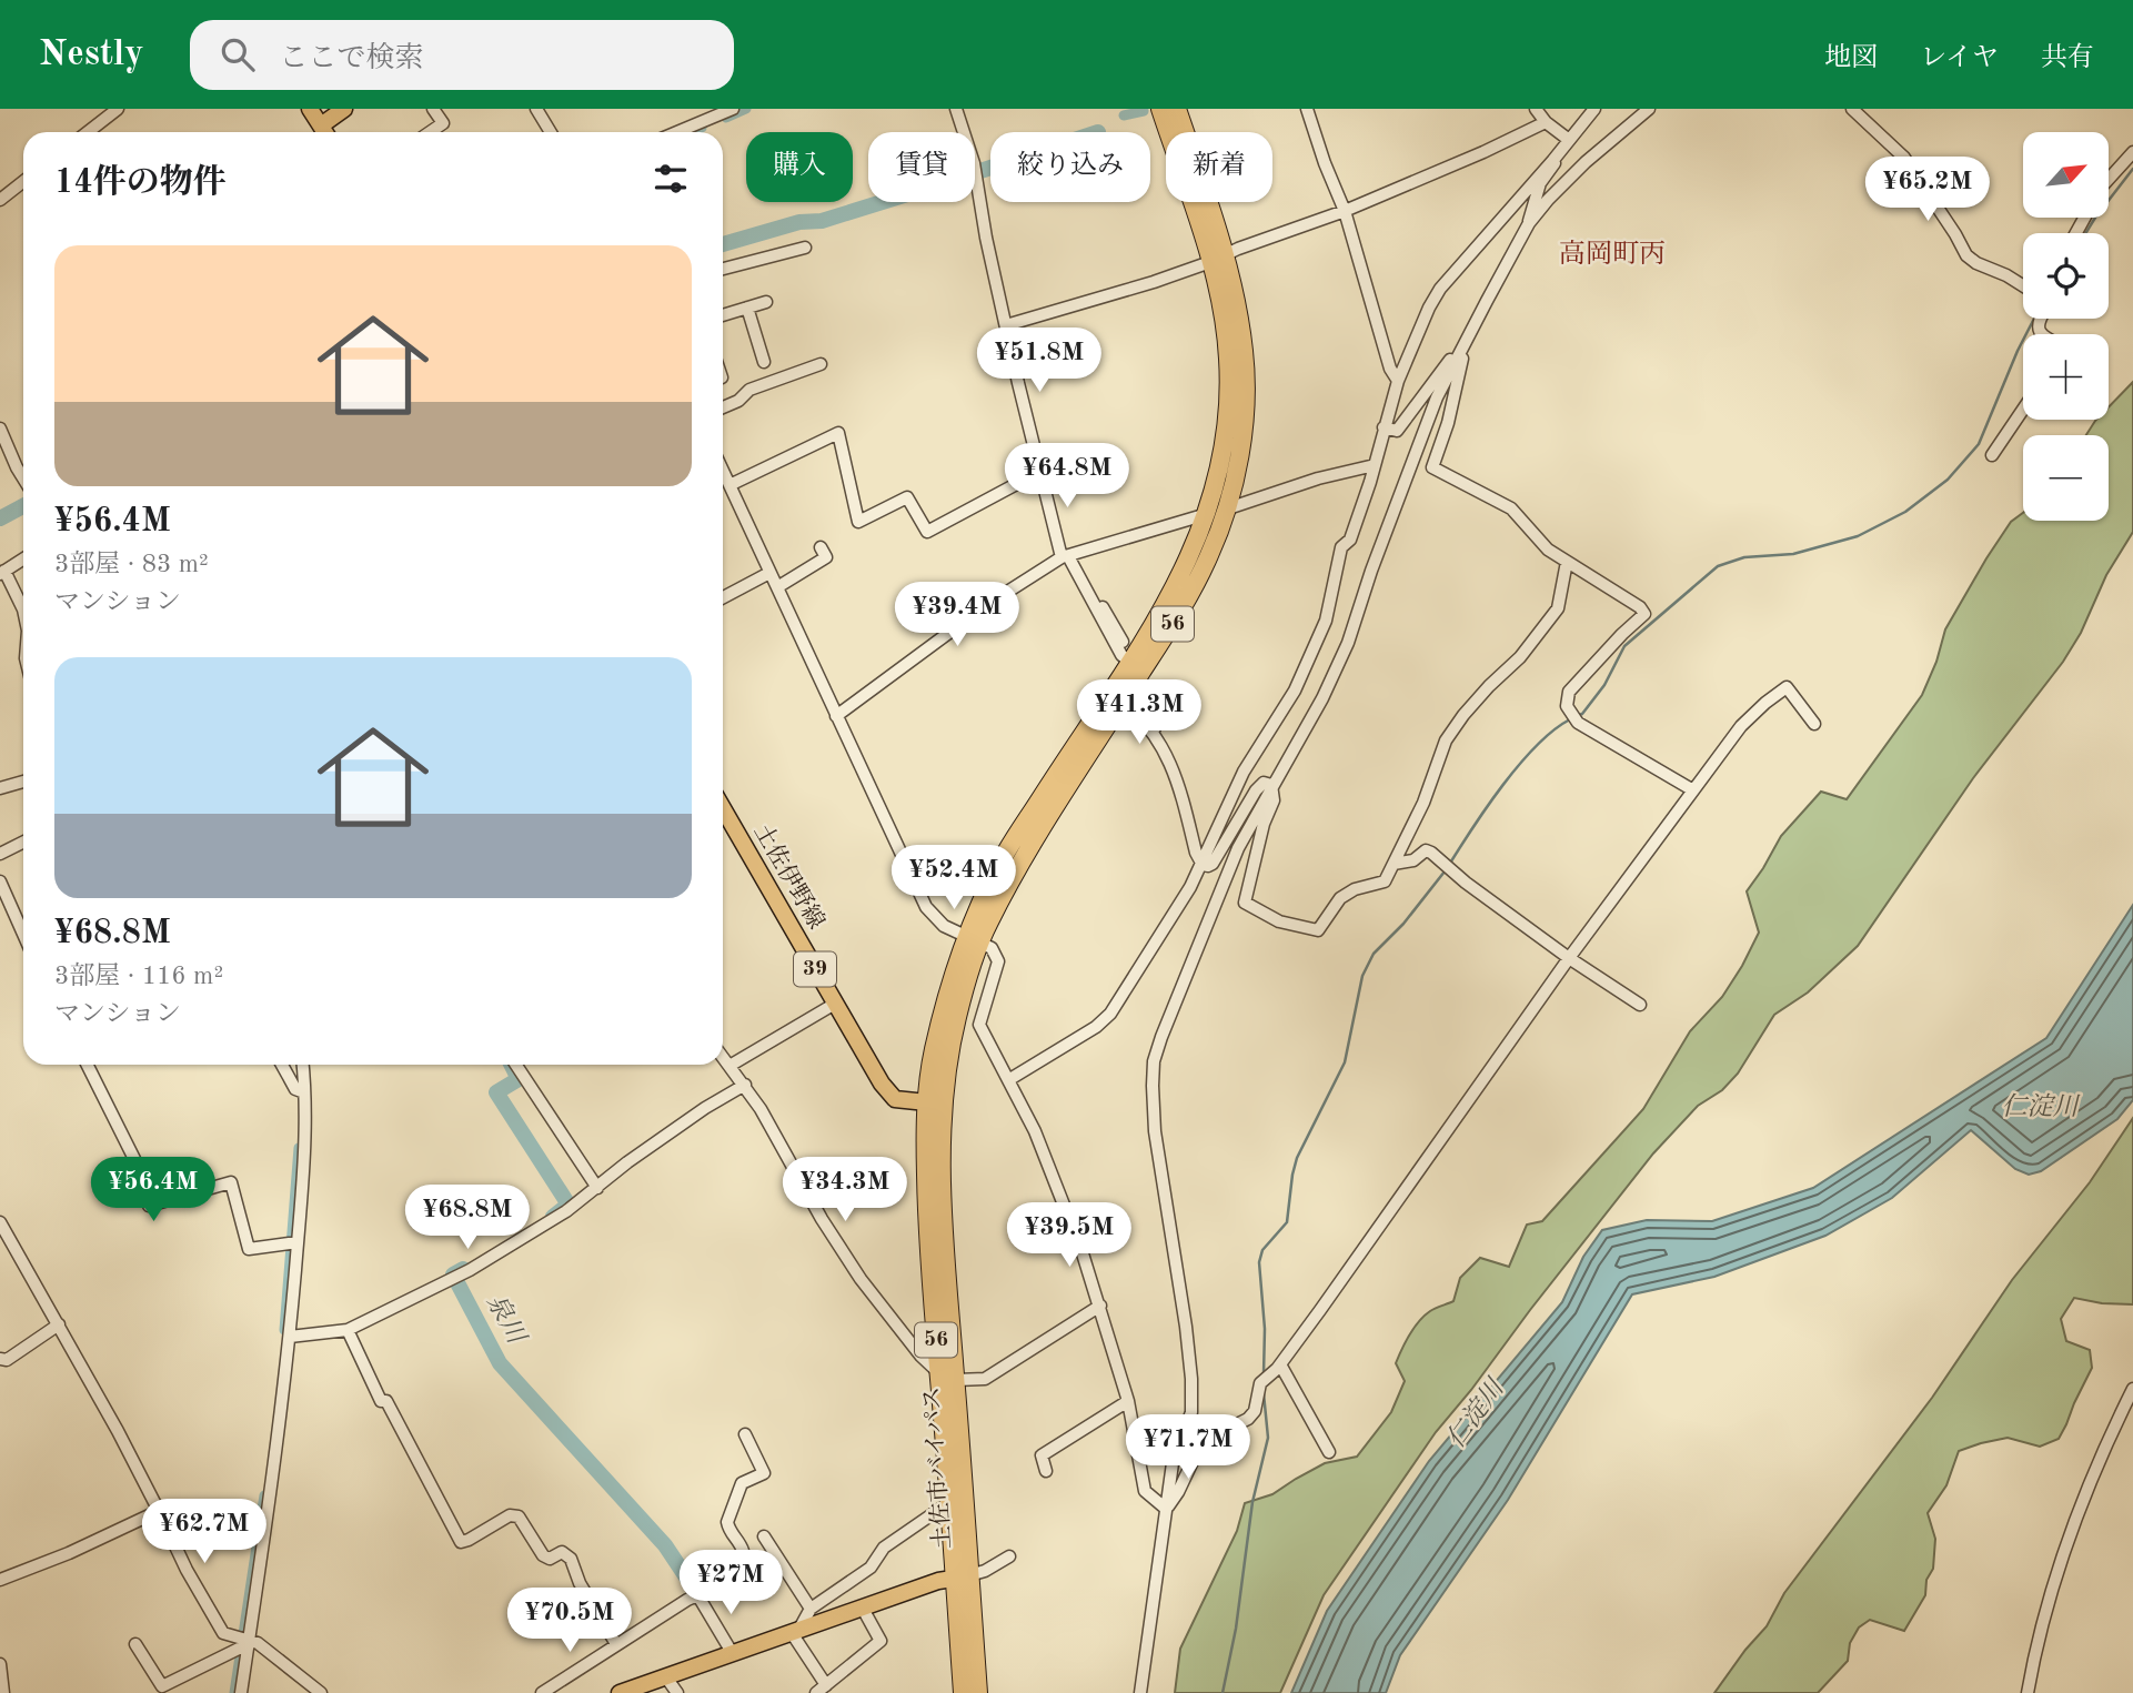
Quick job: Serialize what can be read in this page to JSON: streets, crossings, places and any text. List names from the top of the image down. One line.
{"streets":{"highway":["56","土佐市バイパス"],"main road":["土佐伊野線","39"]},"crossings":[["土佐伊野線","土佐市バイパス"]],"districts":["高岡町丙"],"water":["仁淀川","泉川"],"north":"top right","page":{"header":"Nestly","search":"ここで検索","nav":["地図","レイヤ","共有"],"map_buttons":["+","−"],"chip":["購入","賃貸","絞り込み","新着"],"heading":"14件の物件","price":["¥65.2M","¥51.8M","¥64.8M","¥39.4M","¥41.3M","¥52.4M","¥56.4M","¥34.3M","¥68.8M","¥39.5M","¥71.7M","¥62.7M","¥27M","¥70.5M"],"list":[{"name":"¥56.4M","note":"3部屋 · 83 m² · マンション"},{"name":"¥68.8M","note":"3部屋 · 116 m² · マンション"}]}}
